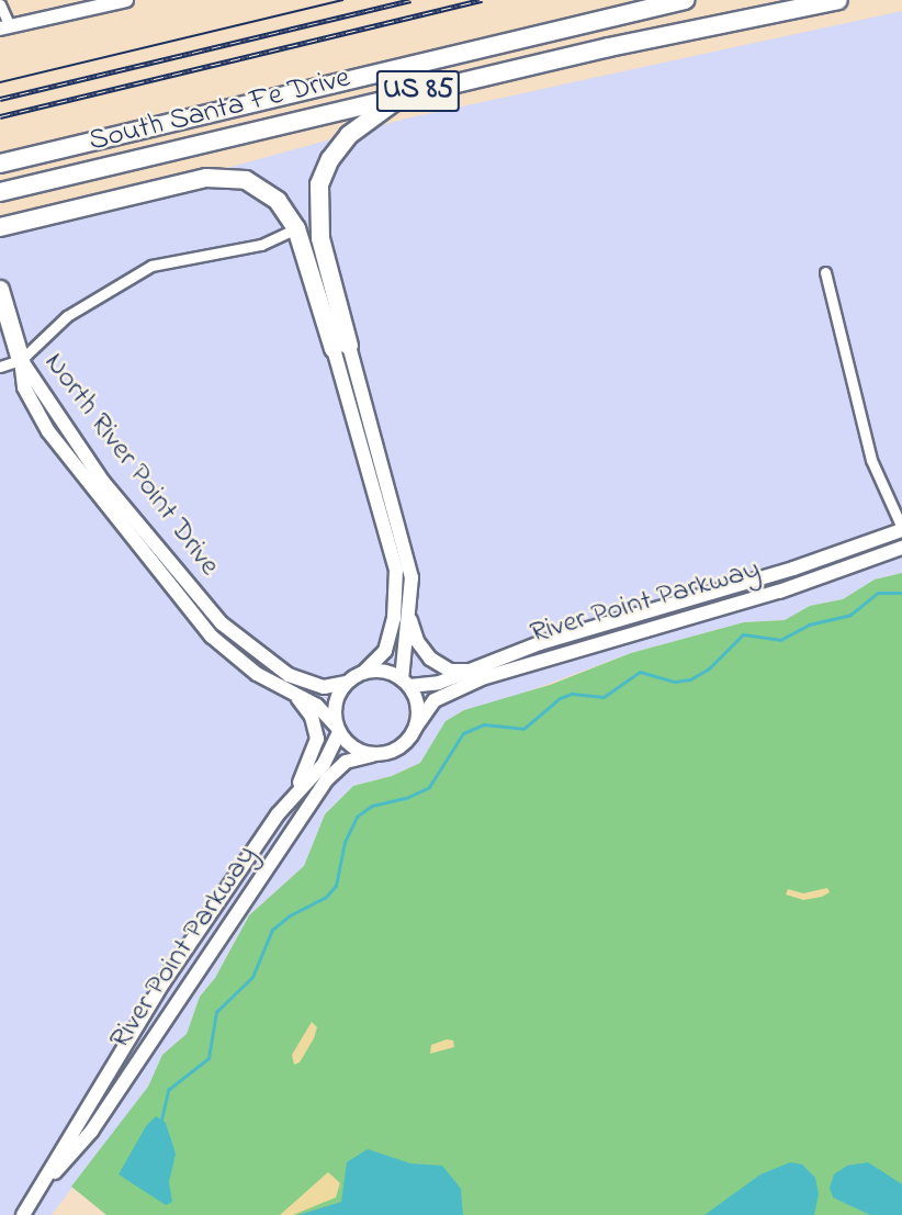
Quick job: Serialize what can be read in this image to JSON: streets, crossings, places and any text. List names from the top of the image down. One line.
{"streets":{"highway":["US 85","South Santa Fe Drive"],"street":["North River Point Drive","River Point Parkway"]},"crossings":[["North River Point Drive","River Point Parkway"]]}
